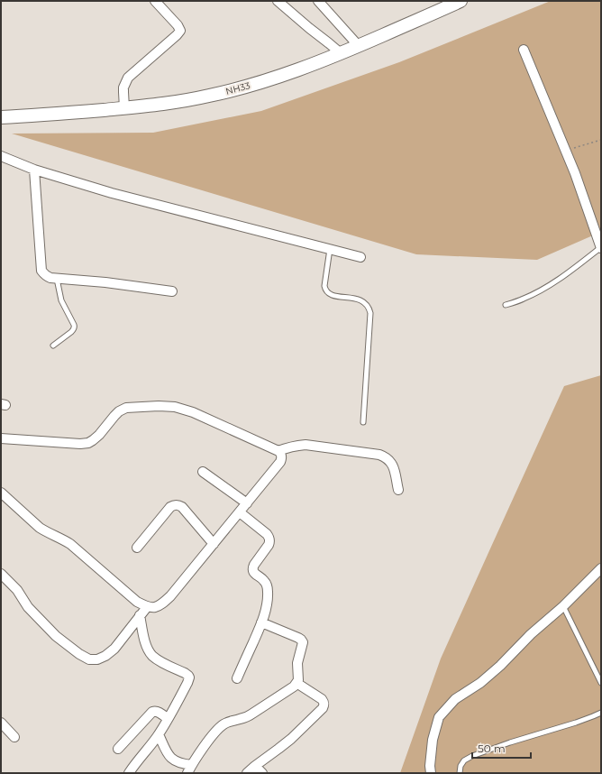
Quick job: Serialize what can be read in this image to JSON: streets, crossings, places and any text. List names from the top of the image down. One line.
{"streets":{"main road":["NH33"]},"scale_bar":"50 m"}
